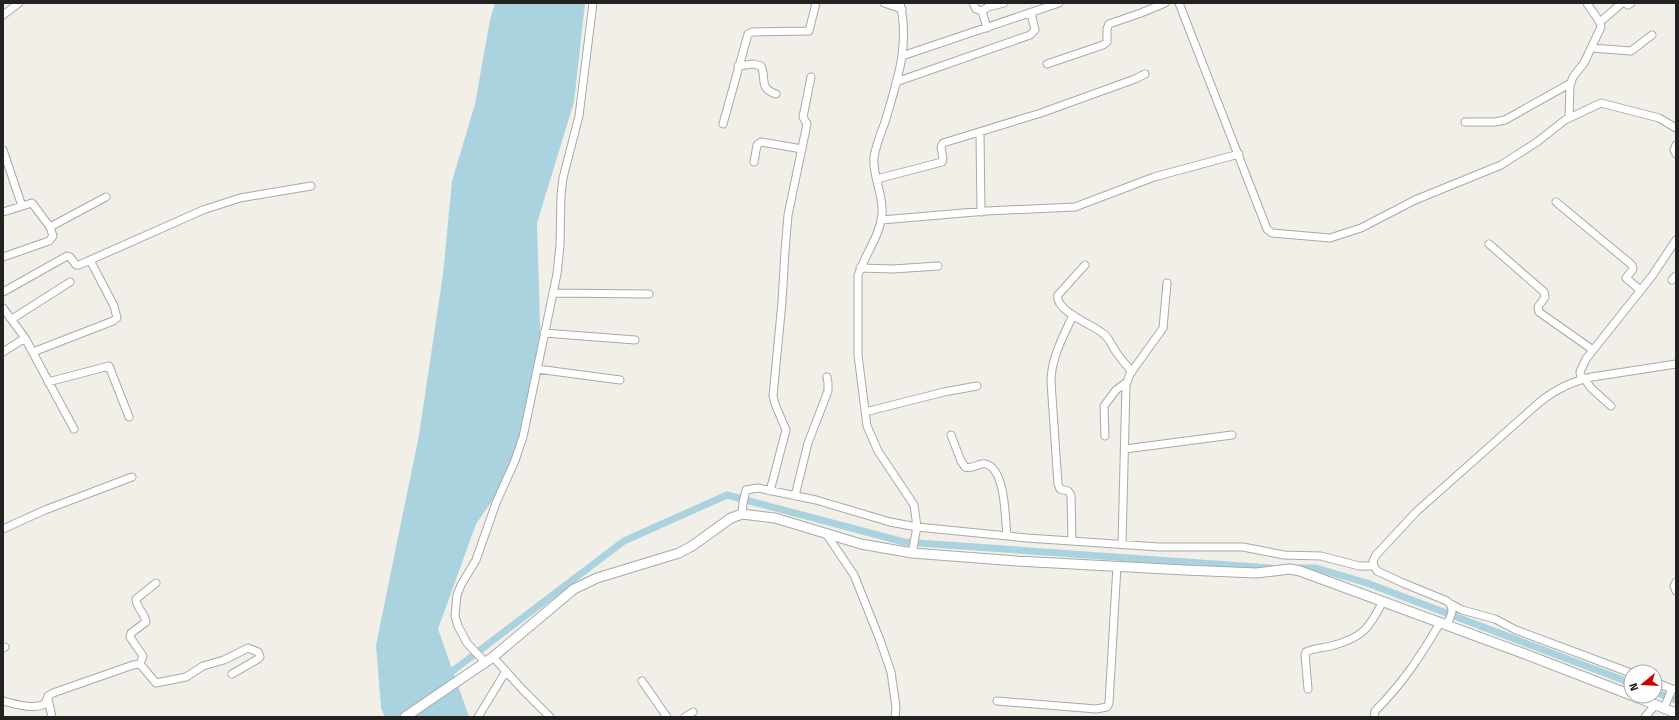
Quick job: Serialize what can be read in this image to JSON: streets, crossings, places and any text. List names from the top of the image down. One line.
{"north":"left"}
